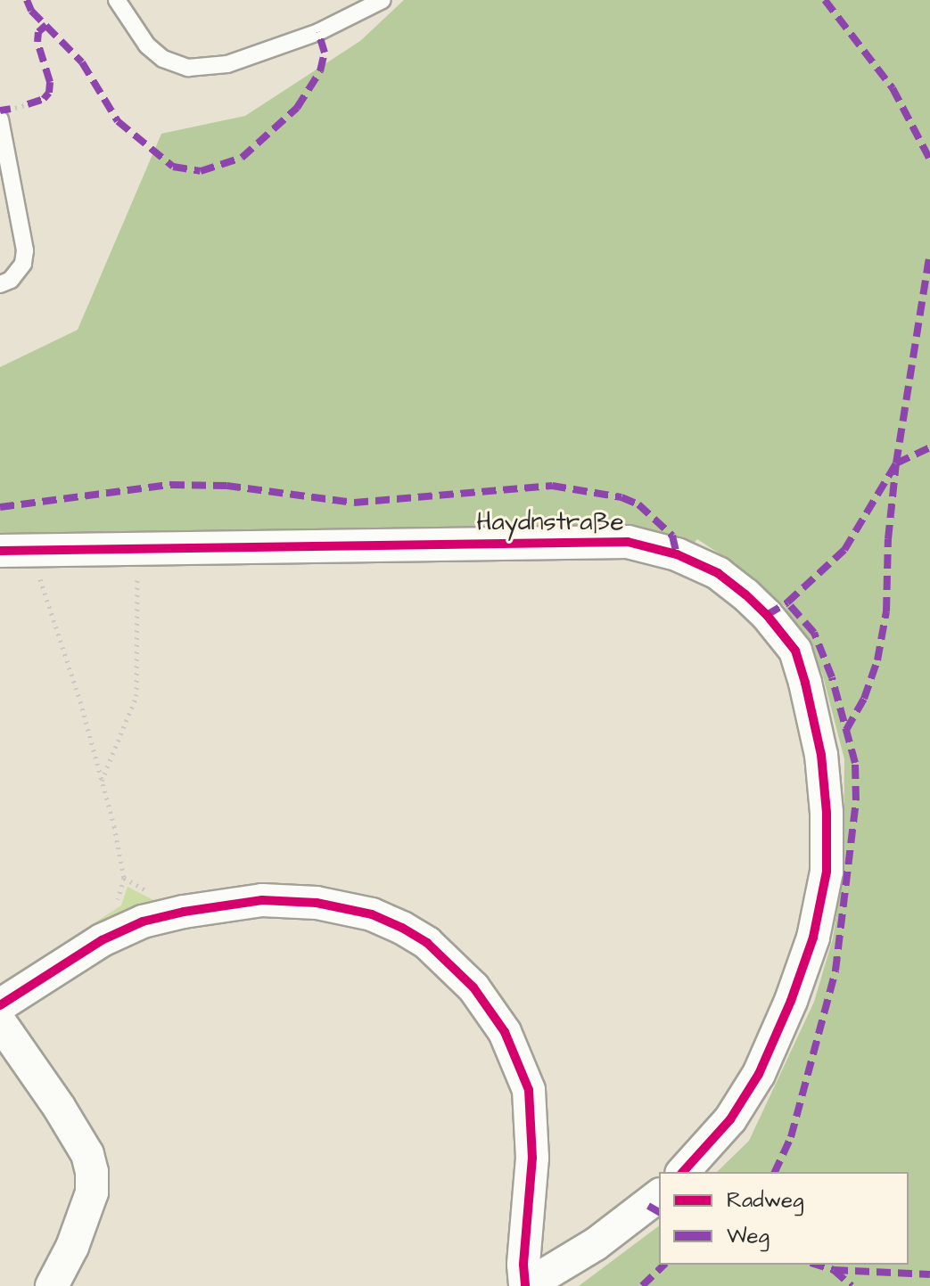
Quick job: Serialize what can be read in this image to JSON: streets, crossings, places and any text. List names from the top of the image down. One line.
{"streets":{"street":["Haydnstraße"]},"legend":["Radweg","Weg"]}
